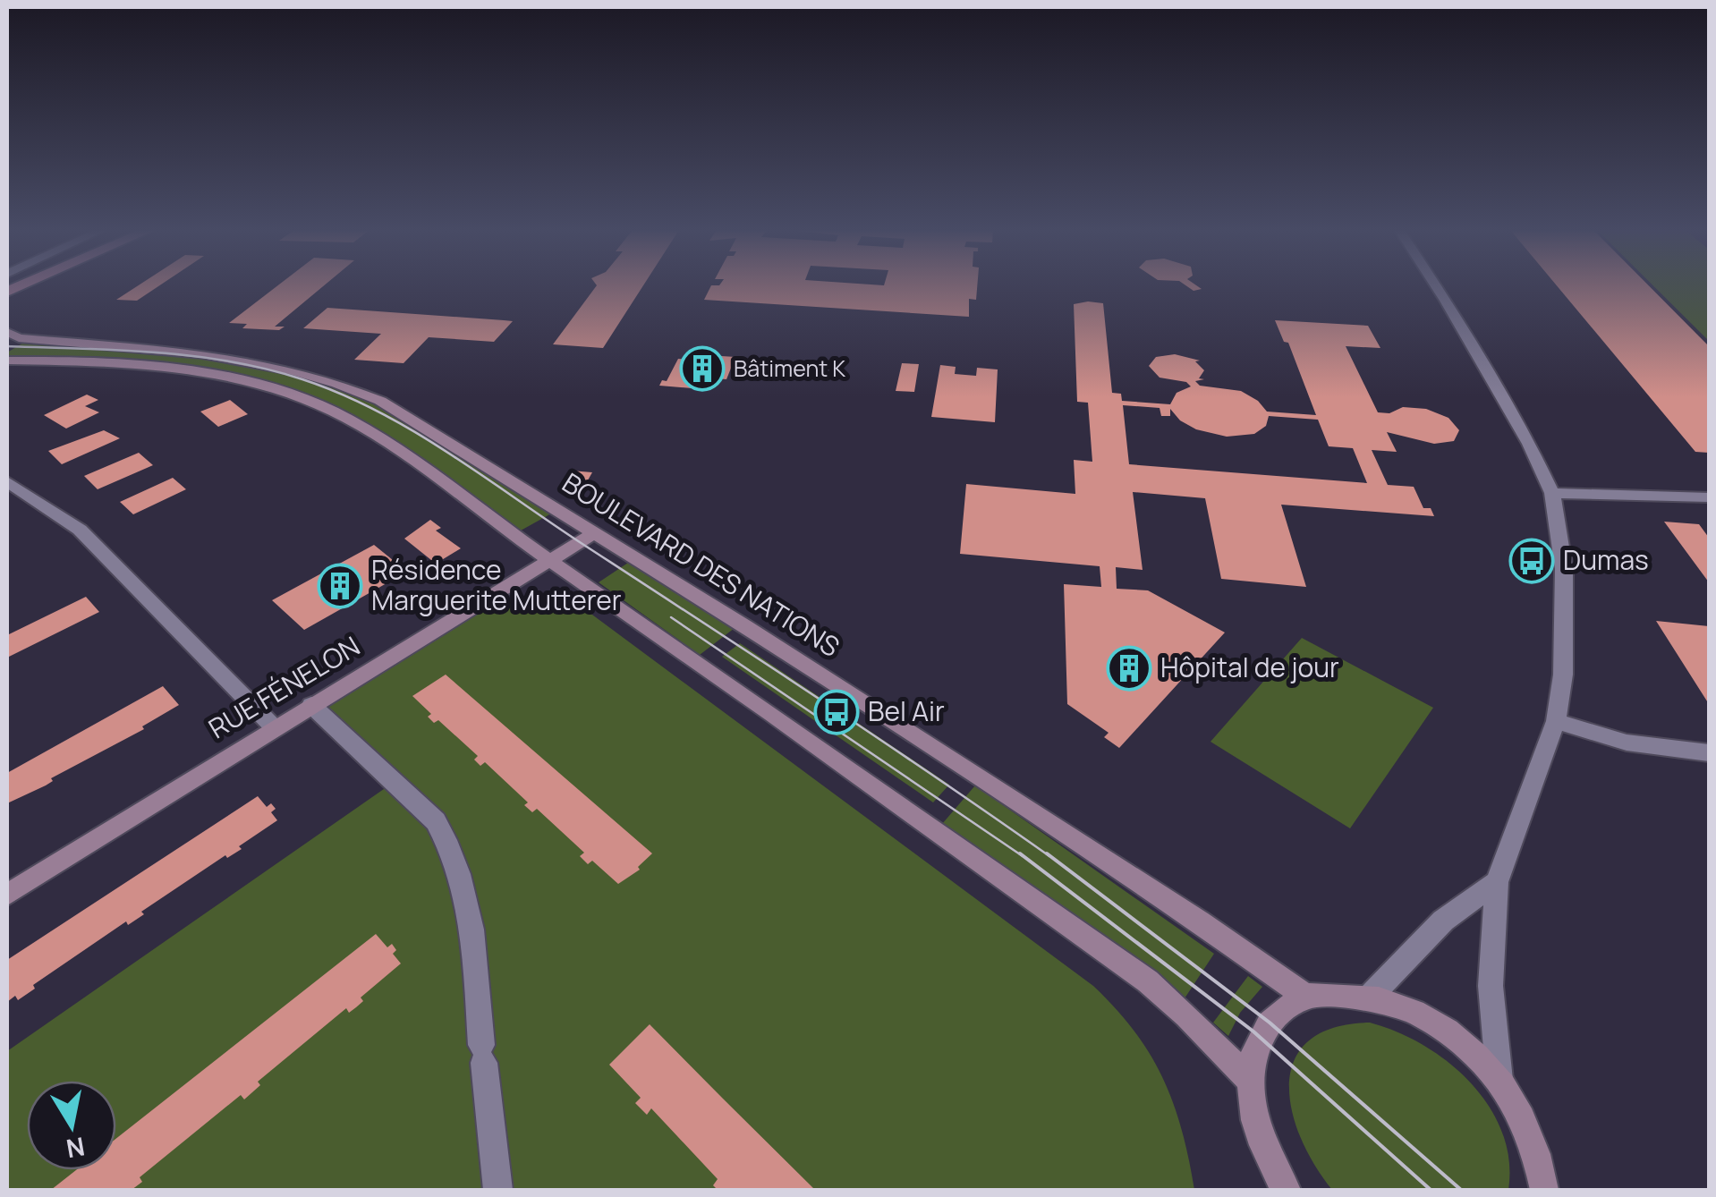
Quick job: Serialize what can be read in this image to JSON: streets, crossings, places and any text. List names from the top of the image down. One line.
{"streets":{"main road":["BOULEVARD DES NATIONS","RUE FÉNELON"]},"crossings":[["BOULEVARD DES NATIONS","RUE FÉNELON"]],"places":{"building":["Bâtiment K","Résidence Marguerite Mutterer","Hôpital de jour"],"bus stop":["Dumas","Bel Air"]},"north":"bottom"}
